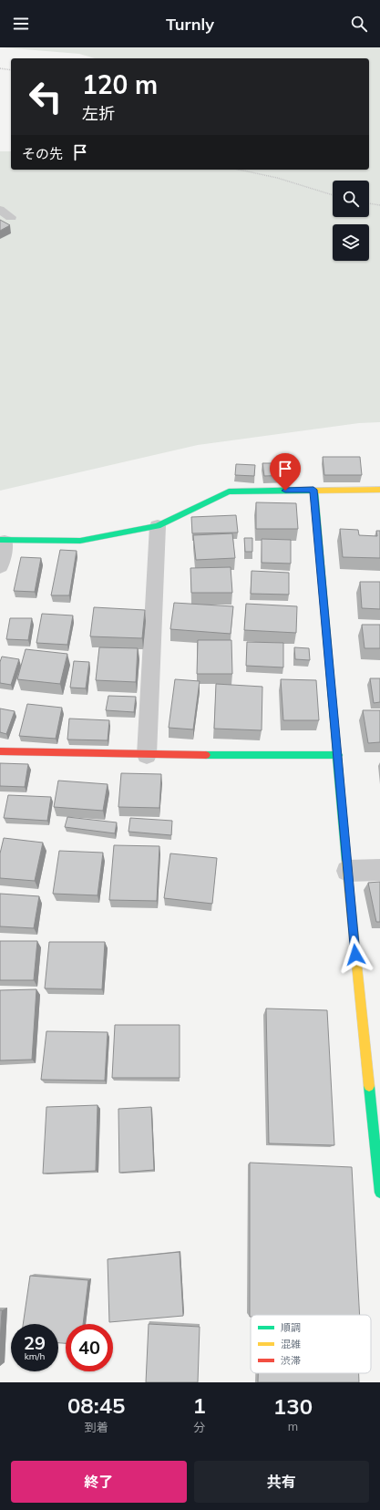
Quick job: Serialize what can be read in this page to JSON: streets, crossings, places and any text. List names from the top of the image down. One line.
{"legend":["順調","混雑","渋滞"],"page":{"header":"Turnly","turn":["120 m","左折"],"then":"その先","speed":"29 km/h","limit":"40","eta":["08:45","到着","1","分","130","m"],"buttons":["終了","共有"]}}
